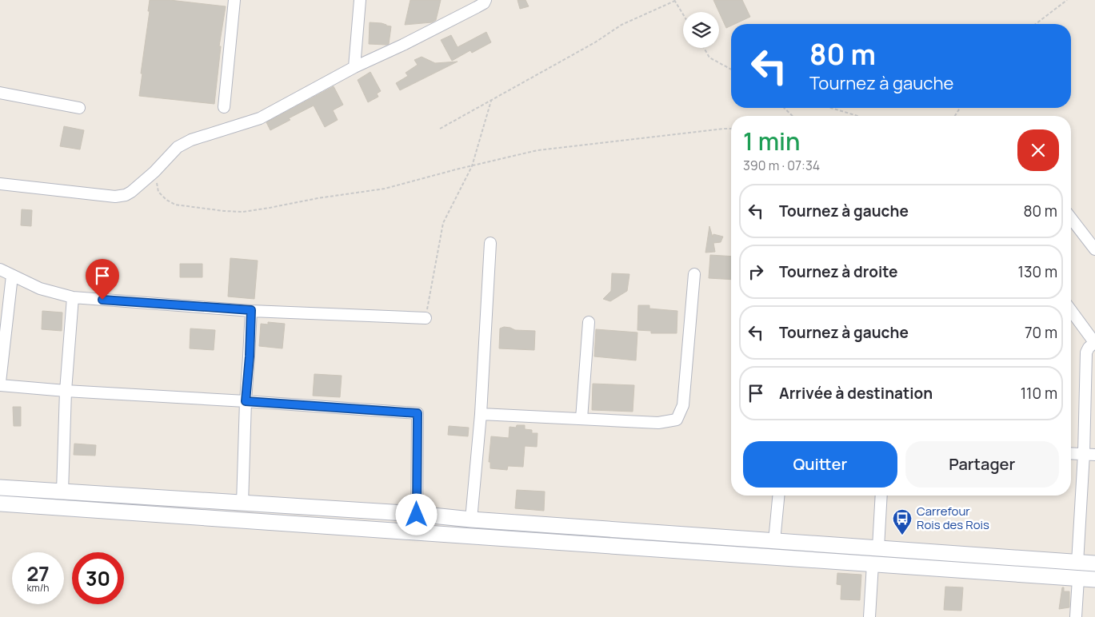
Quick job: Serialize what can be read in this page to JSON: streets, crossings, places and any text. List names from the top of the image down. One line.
{"places":{"bus stop":["Carrefour Rois des Rois"]},"page":{"turn":["80 m","Tournez à gauche"],"heading":["1 min","390 m · 07:34"],"list":[{"name":"Tournez à gauche","value":"80 m"},{"name":"Tournez à droite","value":"130 m"},{"name":"Tournez à gauche","value":"70 m"},{"name":"Arrivée à destination","value":"110 m"}],"buttons":["Quitter","Partager"],"speed":"27 km/h","limit":"30"}}
